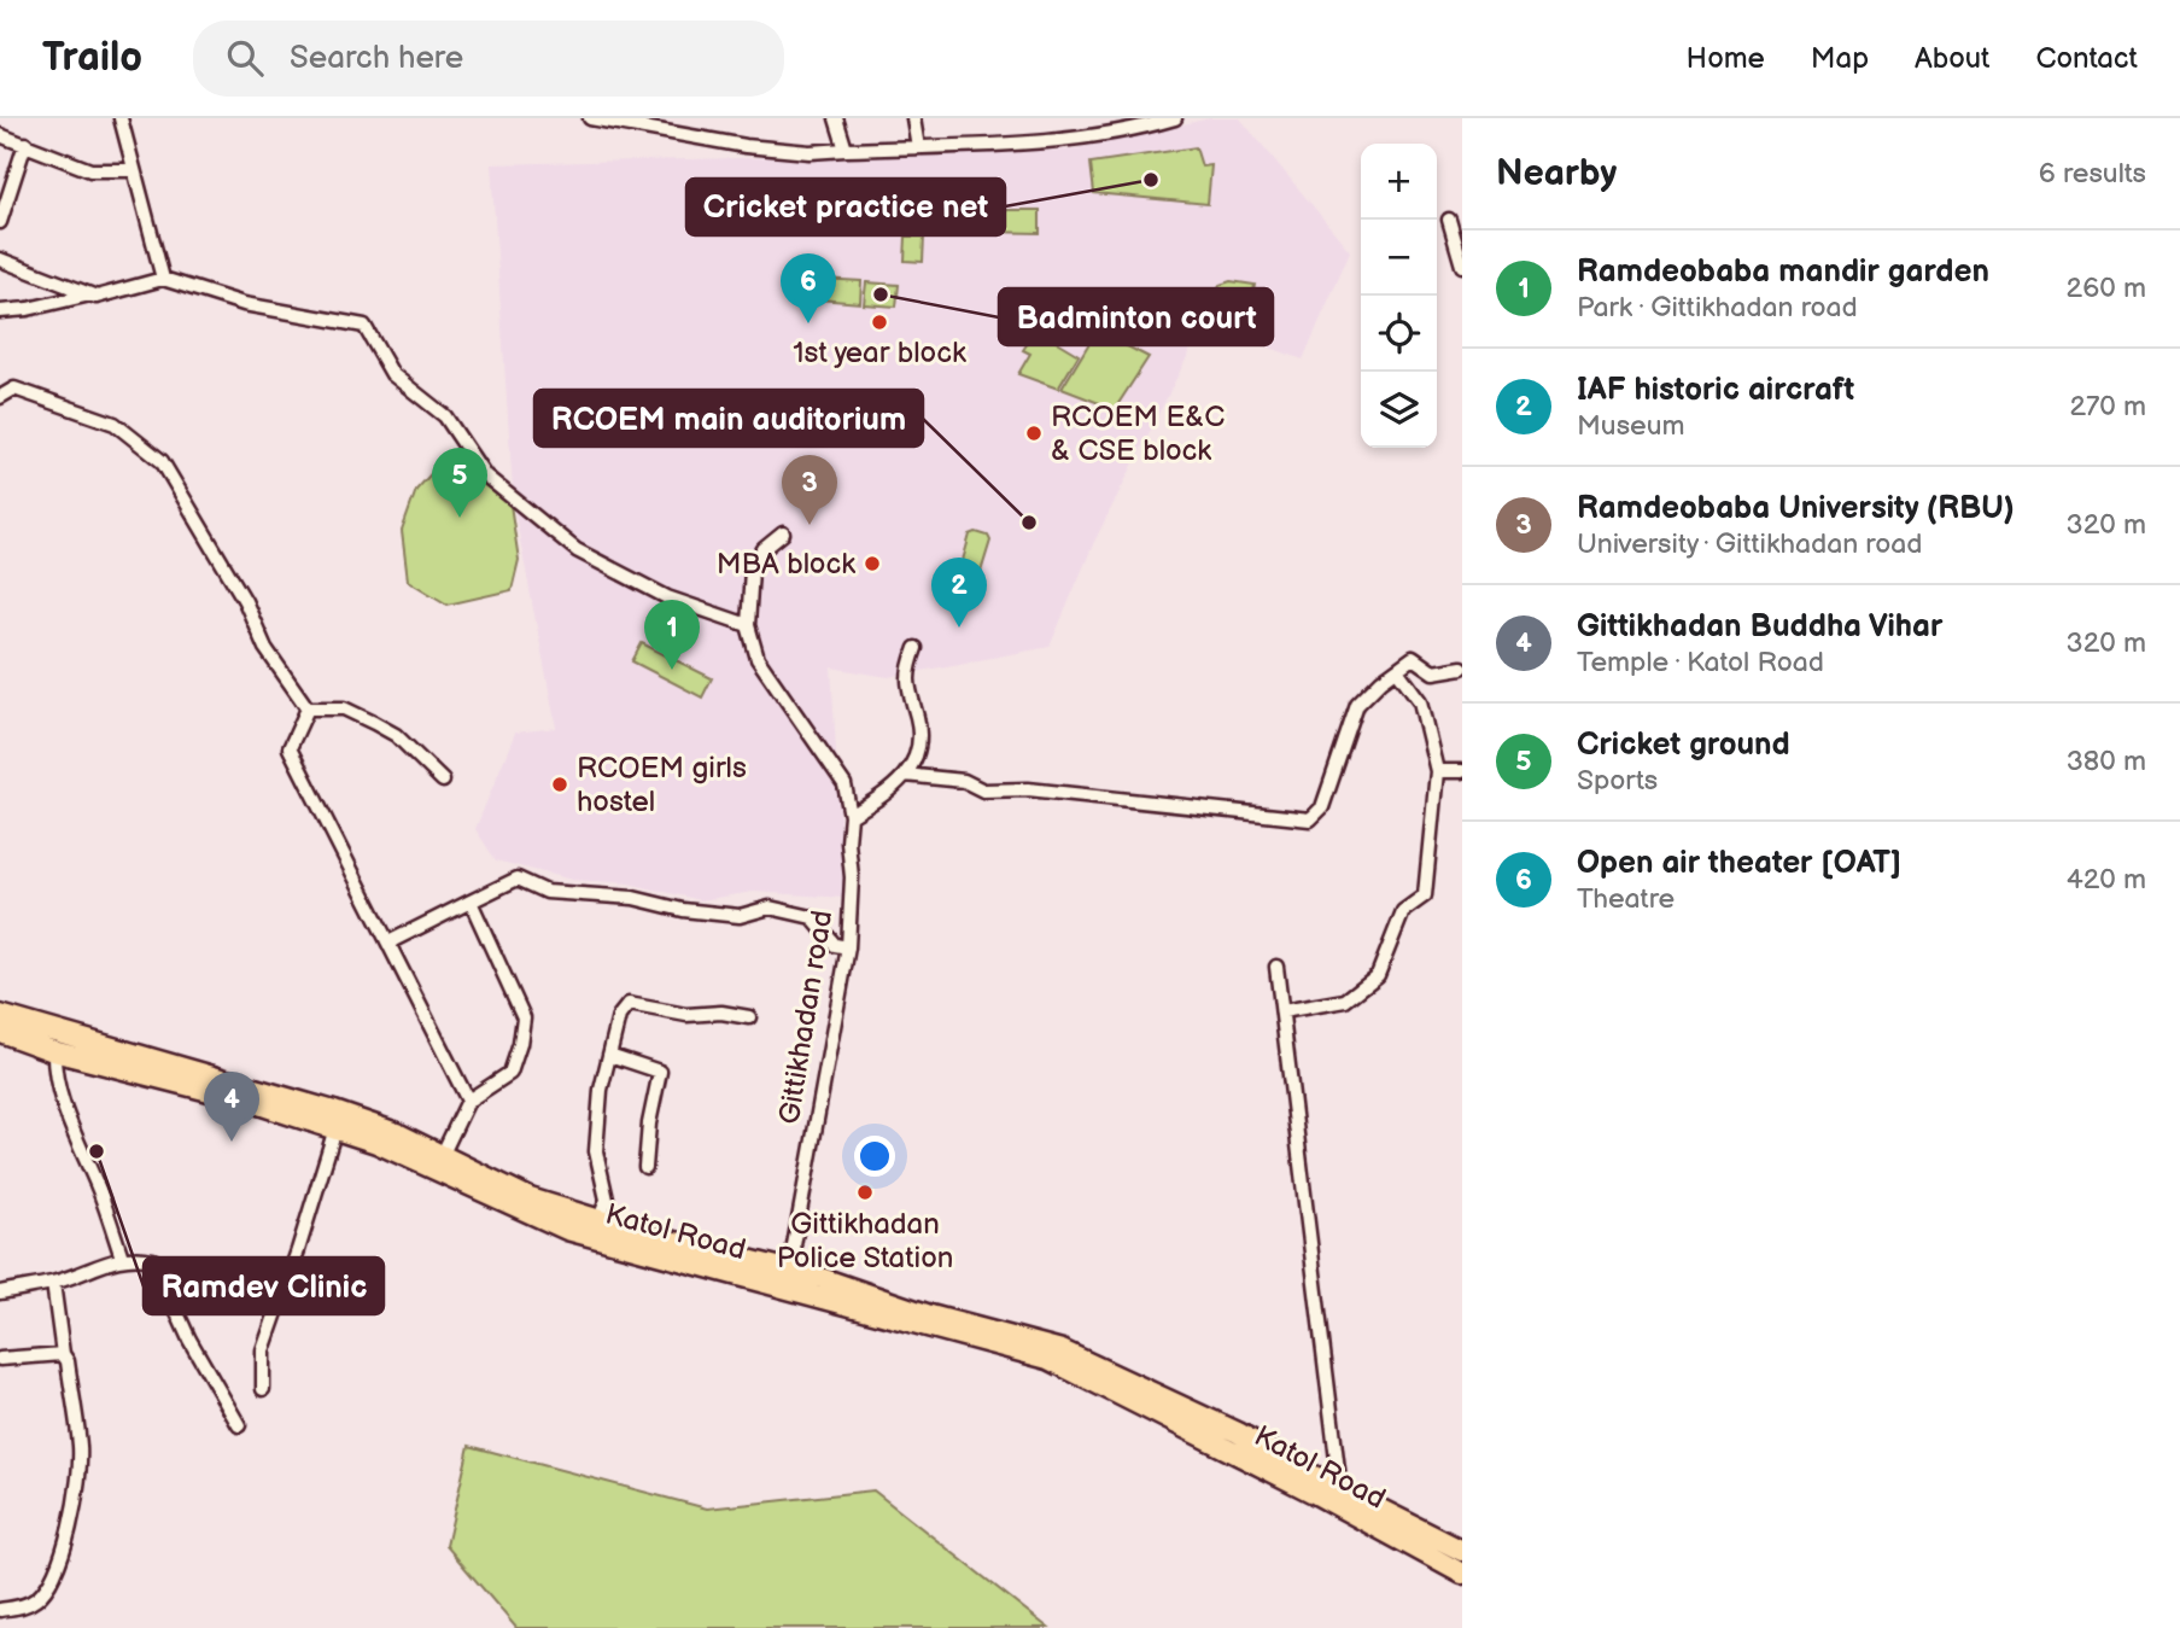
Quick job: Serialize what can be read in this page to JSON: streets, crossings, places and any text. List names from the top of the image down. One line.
{"streets":{"main road":["Katol Road"],"street":["Gittikhadan road"]},"crossings":[["Gittikhadan road","Katol Road"]],"places":["Cricket practice net","Badminton court","1st year block","RCOEM E&C & CSE block","RCOEM main auditorium","MBA block","RCOEM girls hostel","Ramdev Clinic","Gittikhadan Police Station"],"page":{"header":"Trailo","search":"Search here","nav":["Home","Map","About","Contact"],"heading":["Nearby","6 results"],"map_buttons":["+","−"],"list":[{"mark":"1","name":"Ramdeobaba mandir garden","note":"Park · Gittikhadan road","value":"260 m"},{"mark":"2","name":"IAF historic aircraft","note":"Museum","value":"270 m"},{"mark":"3","name":"Ramdeobaba University (RBU)","note":"University · Gittikhadan road","value":"320 m"},{"mark":"4","name":"Gittikhadan Buddha Vihar","note":"Temple · Katol Road","value":"320 m"},{"mark":"5","name":"Cricket ground","note":"Sports","value":"380 m"},{"mark":"6","name":"Open air theater [OAT]","note":"Theatre","value":"420 m"}],"pins":["6","5","3","2","1","4"]}}
